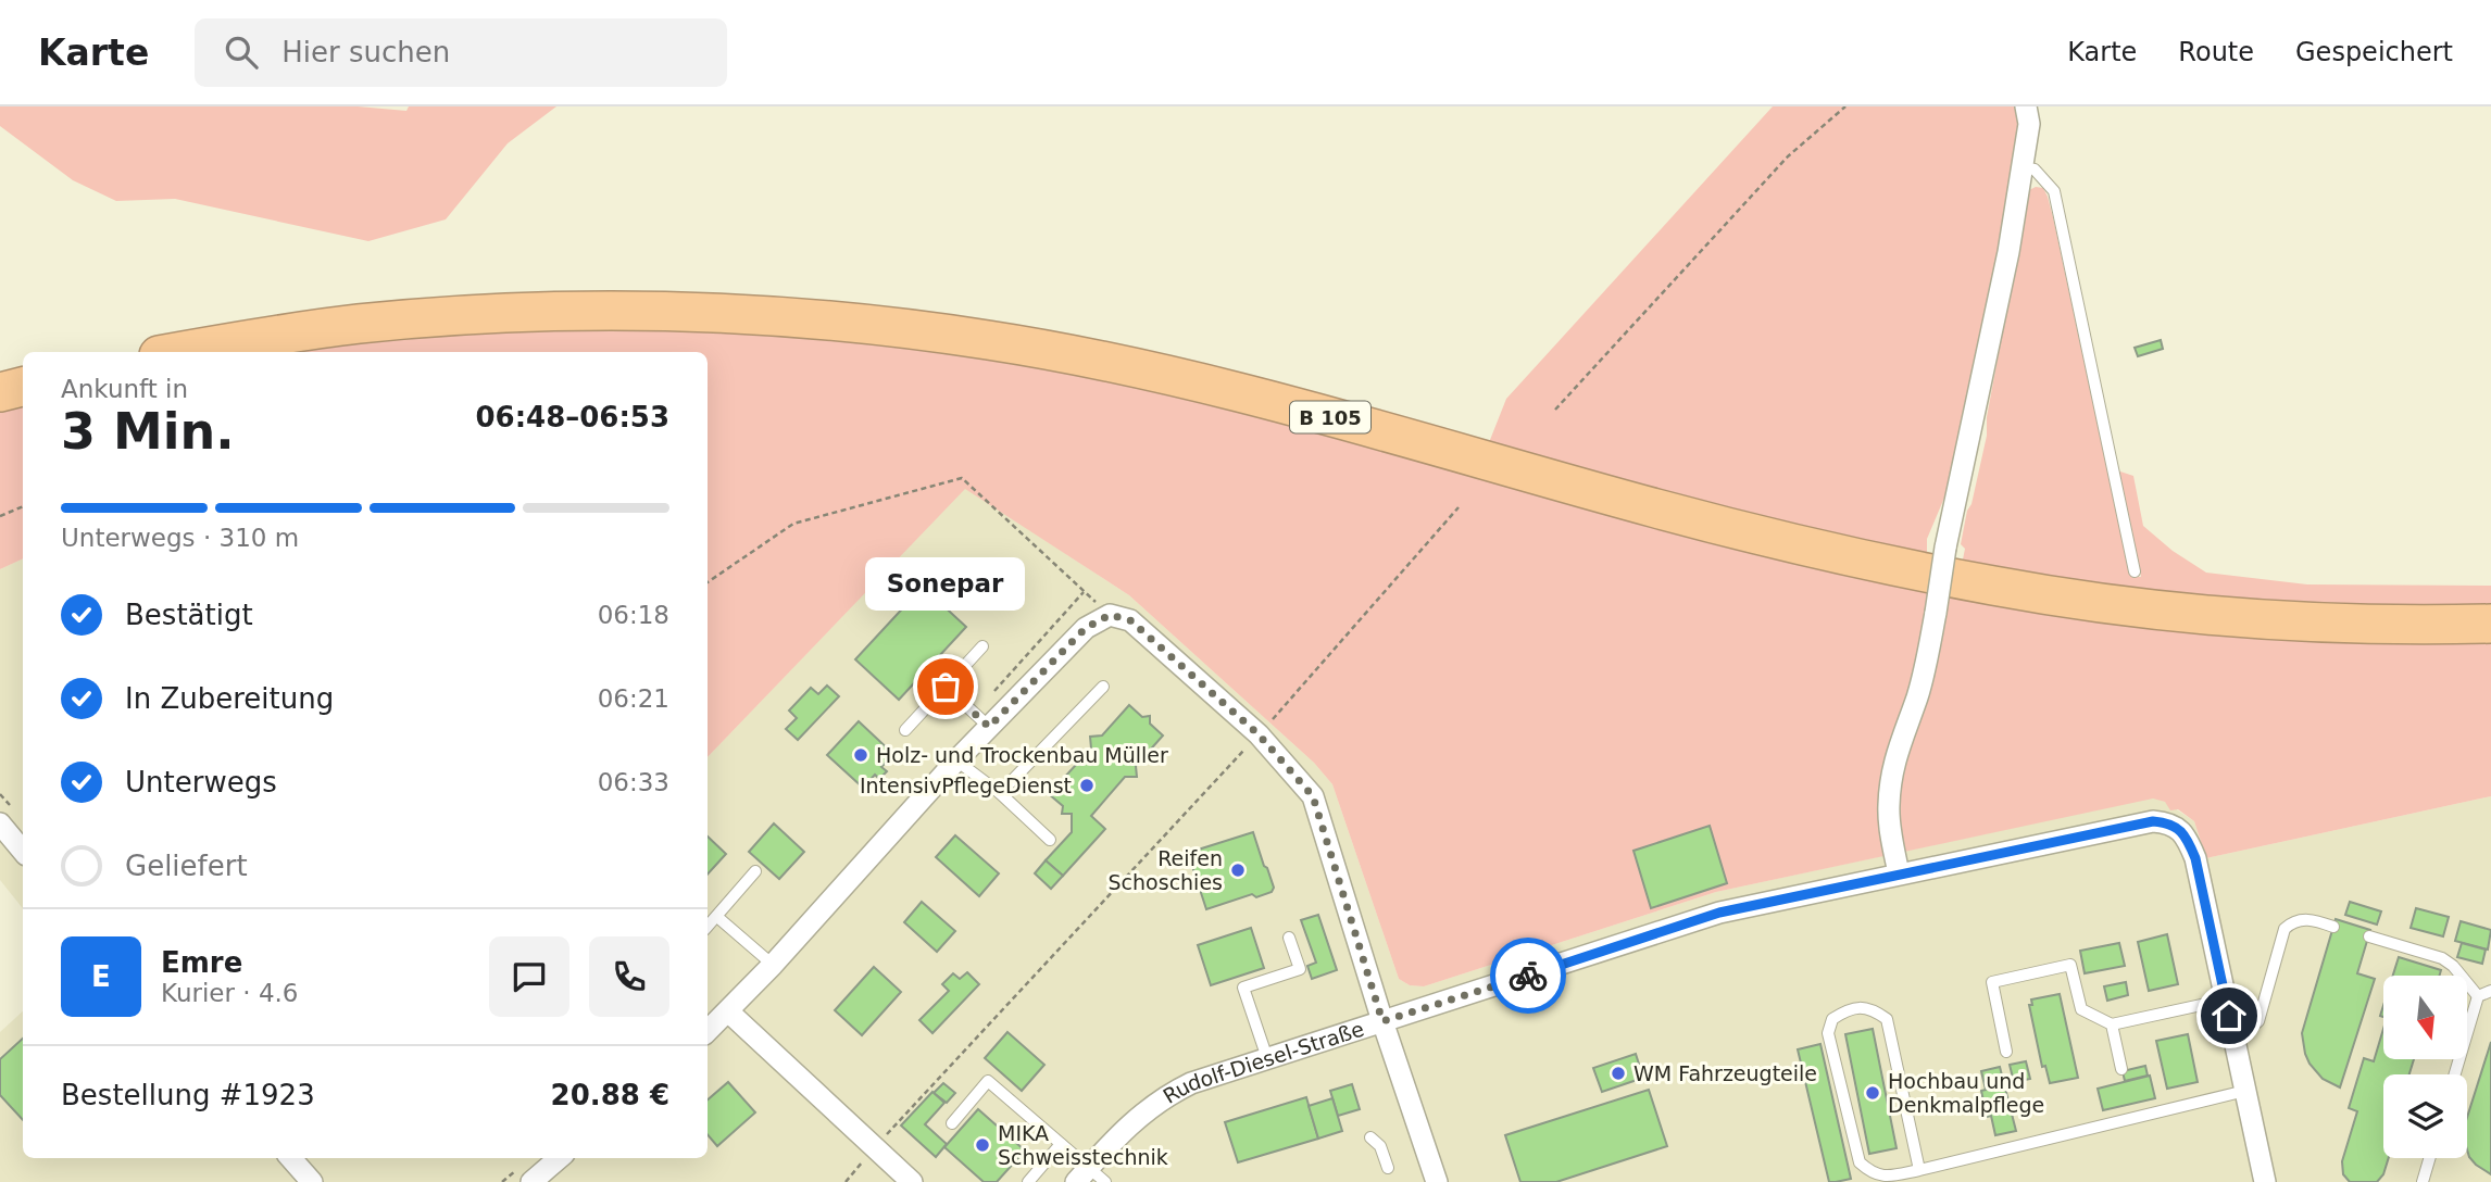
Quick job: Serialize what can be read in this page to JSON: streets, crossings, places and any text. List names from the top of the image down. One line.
{"streets":{"highway":["B 105"],"street":["Rudolf-Diesel-Straße"]},"places":["Sonepar","Holz- und Trockenbau Müller","IntensivPflegeDienst","Reifen Schoschies","WM Fahrzeugteile","Hochbau und Denkmalpflege","MIKA Schweisstechnik"],"north":"bottom","page":{"header":"Karte","search":"Hier suchen","nav":["Karte","Route","Gespeichert"],"heading":["3 Min.","Ankunft in","06:48–06:53"],"panel":["Emre","Kurier · 4.6","Bestellung #1923","20.88 €"],"bar":"Unterwegs · 310 m","bubble":"Sonepar","list":[["Bestätigt","06:18"],["In Zubereitung","06:21"],["Unterwegs","06:33"],"Geliefert"],"round":"E"}}
